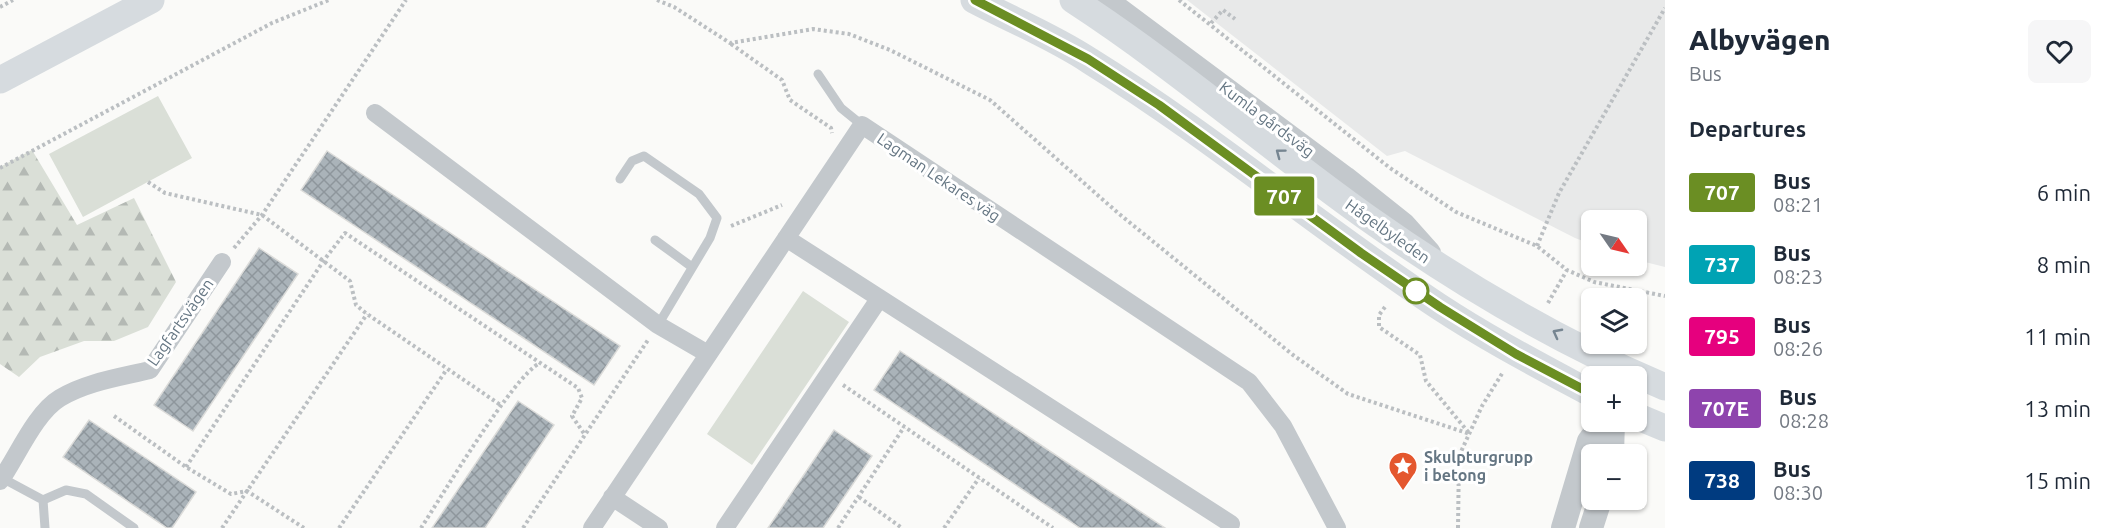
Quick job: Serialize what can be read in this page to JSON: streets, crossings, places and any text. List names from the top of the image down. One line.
{"streets":{"main road":["Hågelbyleden"],"street":["Kumla gårdsväg","Lagman Lekares väg","Lagfartsvägen"]},"crossings":[["Kumla gårdsväg","Hågelbyleden"]],"places":{"place":["Skulpturgrupp i betong"]},"lines":["bus line 707"],"north":"bottom right","page":{"on_map":"707","heading":[["Albyvägen","Bus"],"Departures"],"list":[{"mark":"707","name":"Bus","note":"08:21","value":"6 min"},{"mark":"737","name":"Bus","note":"08:23","value":"8 min"},{"mark":"795","name":"Bus","note":"08:26","value":"11 min"},{"mark":"707E","name":"Bus","note":"08:28","value":"13 min"},{"mark":"738","name":"Bus","note":"08:30","value":"15 min"}],"map_buttons":["+","−"]}}
